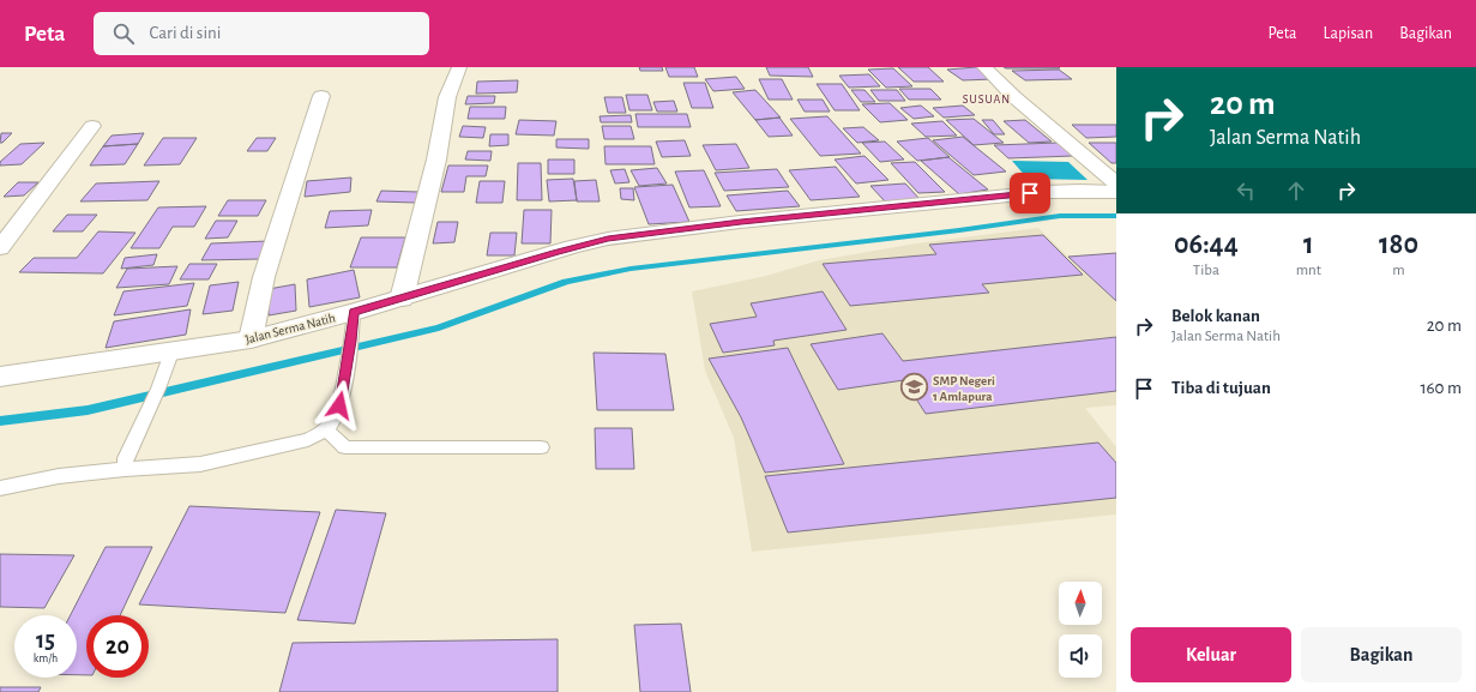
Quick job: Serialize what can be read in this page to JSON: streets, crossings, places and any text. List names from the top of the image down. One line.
{"streets":{"street":["Jalan Serma Natih"]},"districts":["SUSUAN"],"places":{"school or university":["SMP Negeri 1 Amlapura"]},"north":"top","page":{"header":"Peta","search":"Cari di sini","nav":["Peta","Lapisan","Bagikan"],"turn":["20 m","Jalan Serma Natih"],"eta":["06:44","Tiba","1","mnt","180","m"],"list":[{"name":"Belok kanan","note":"Jalan Serma Natih","value":"20 m"},{"name":"Tiba di tujuan","value":"160 m"}],"speed":"15 km/h","limit":"20","buttons":["Keluar","Bagikan"]}}
